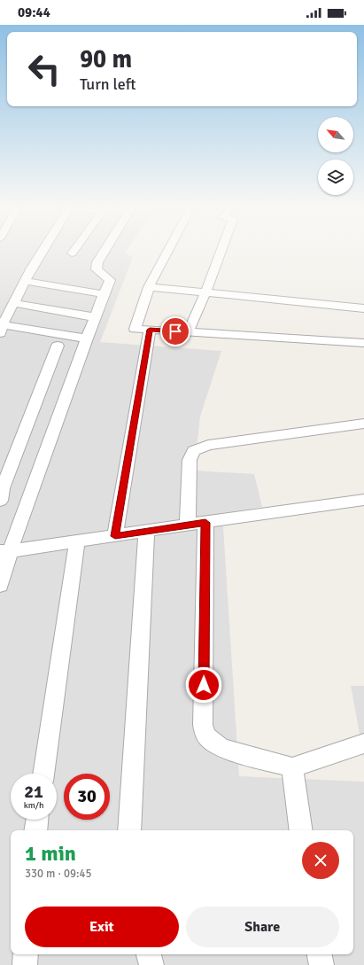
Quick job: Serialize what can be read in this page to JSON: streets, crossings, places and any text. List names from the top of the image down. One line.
{"north":"top left","page":{"status":"09:44","turn":["90 m","Turn left"],"speed":"21 km/h","limit":"30","heading":["1 min","330 m · 09:45"],"buttons":["Exit","Share"]}}
